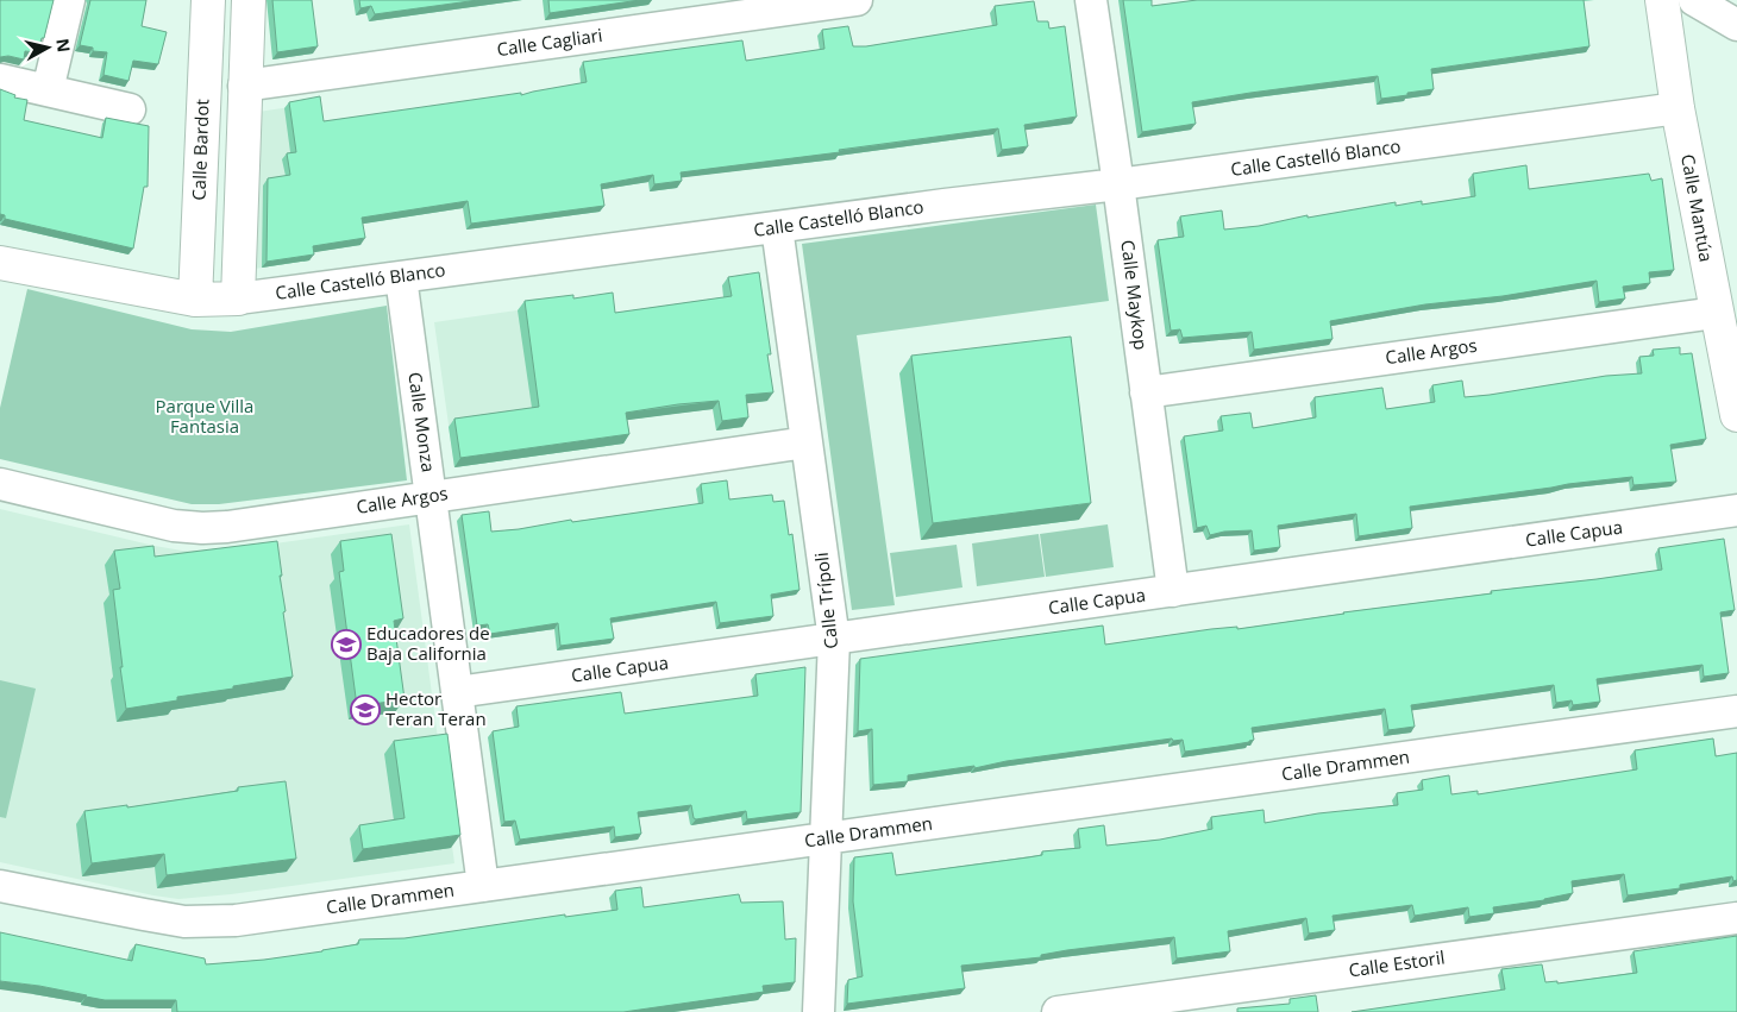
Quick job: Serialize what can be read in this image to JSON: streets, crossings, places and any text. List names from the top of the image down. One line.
{"streets":{"street":["Calle Cagliari","Calle Bardot","Calle Castelló Blanco","Calle Mantúa","Calle Maykop","Calle Argos","Calle Monza","Calle Capua","Calle Trípoli","Calle Drammen","Calle Estoril"]},"crossings":[["Calle Bardot","Calle Castelló Blanco"],["Calle Castelló Blanco","Calle Mantúa"],["Calle Castelló Blanco","Calle Maykop"],["Calle Castelló Blanco","Calle Monza"],["Calle Castelló Blanco","Calle Trípoli"],["Calle Mantúa","Calle Argos"],["Calle Maykop","Calle Argos"],["Calle Maykop","Calle Capua"],["Calle Argos","Calle Monza"],["Calle Argos","Calle Trípoli"],["Calle Monza","Calle Capua"],["Calle Monza","Calle Drammen"],["Calle Capua","Calle Trípoli"],["Calle Trípoli","Calle Drammen"]],"parks":["Parque Villa Fantasia"],"places":{"school or university":["Educadores de Baja California","Hector Teran Teran"]},"north":"right"}
